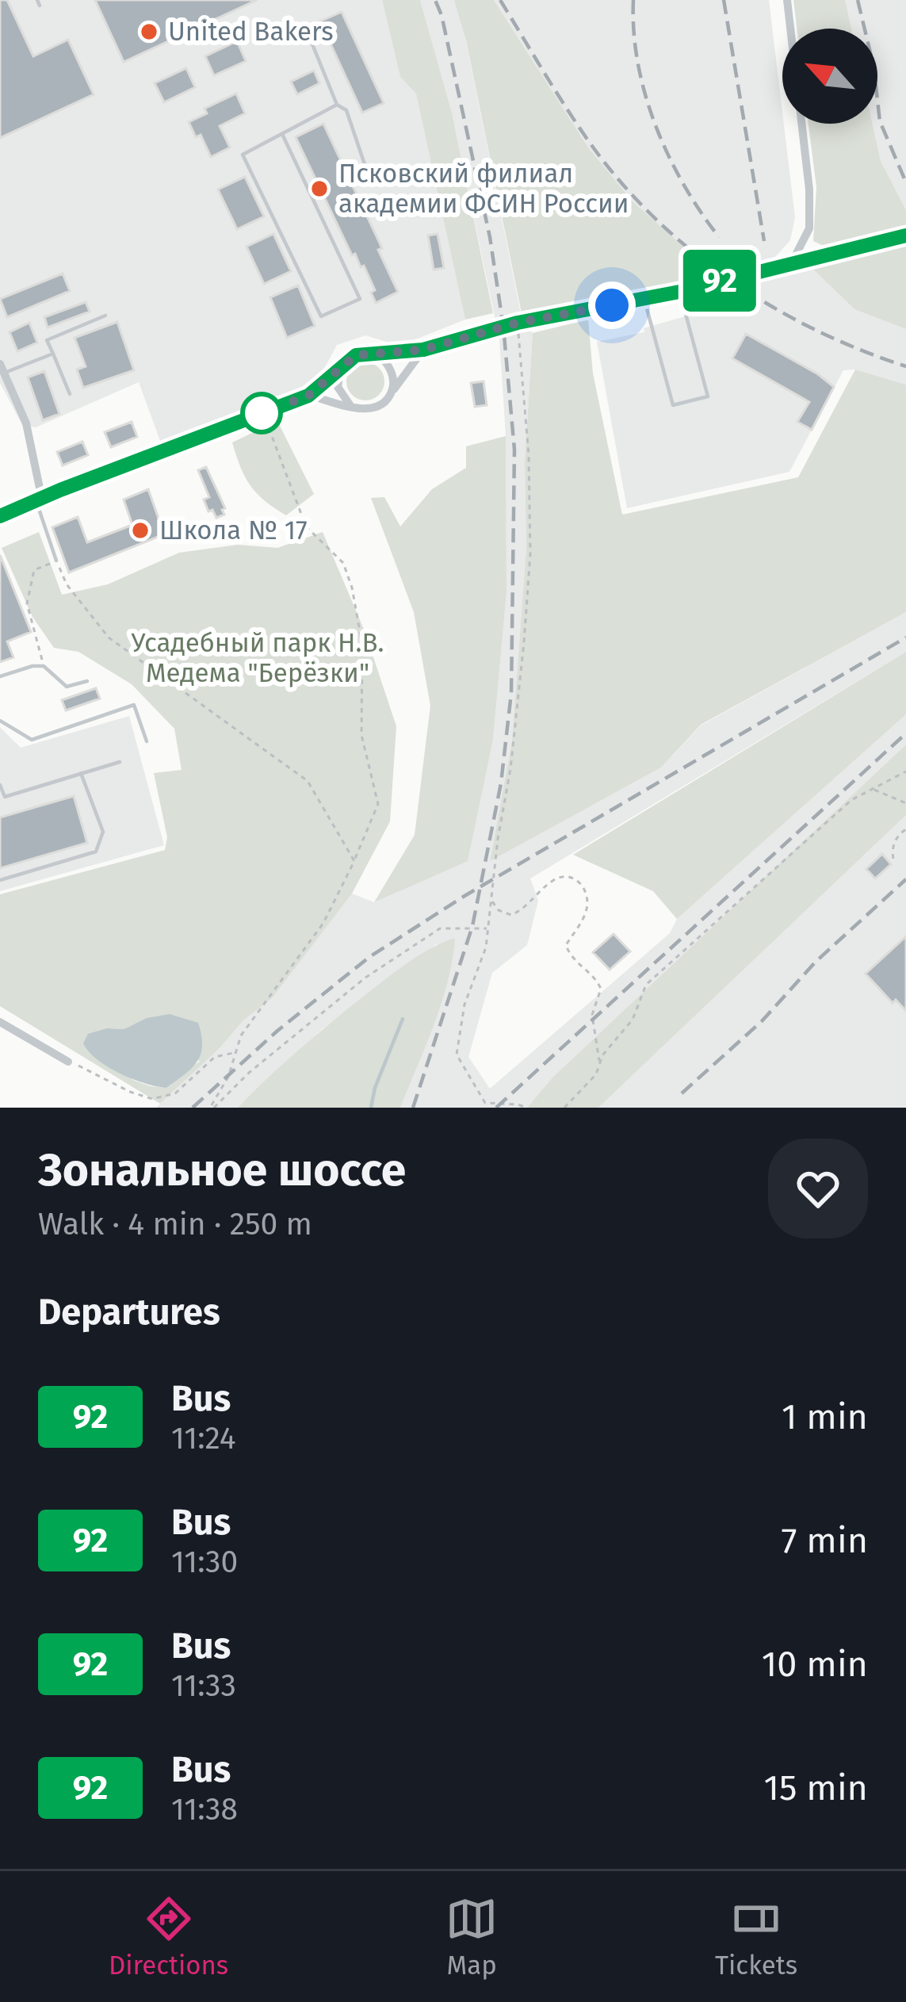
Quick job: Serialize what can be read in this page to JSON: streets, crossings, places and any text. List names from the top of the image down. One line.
{"parks":["Усадебный парк Н.В. Медема \"Берёзки\""],"places":["United Bakers","Псковский филиал академии ФСИН России","Школа № 17"],"lines":["bus line 92"],"north":"top left","page":{"on_map":"92","heading":[["Зональное шоссе","Walk · 4 min · 250 m"],"Departures"],"list":[{"mark":"92","name":"Bus","note":"11:24","value":"1 min"},{"mark":"92","name":"Bus","note":"11:30","value":"7 min"},{"mark":"92","name":"Bus","note":"11:33","value":"10 min"},{"mark":"92","name":"Bus","note":"11:38","value":"15 min"}],"tabs":["Directions","Map","Tickets"]}}
